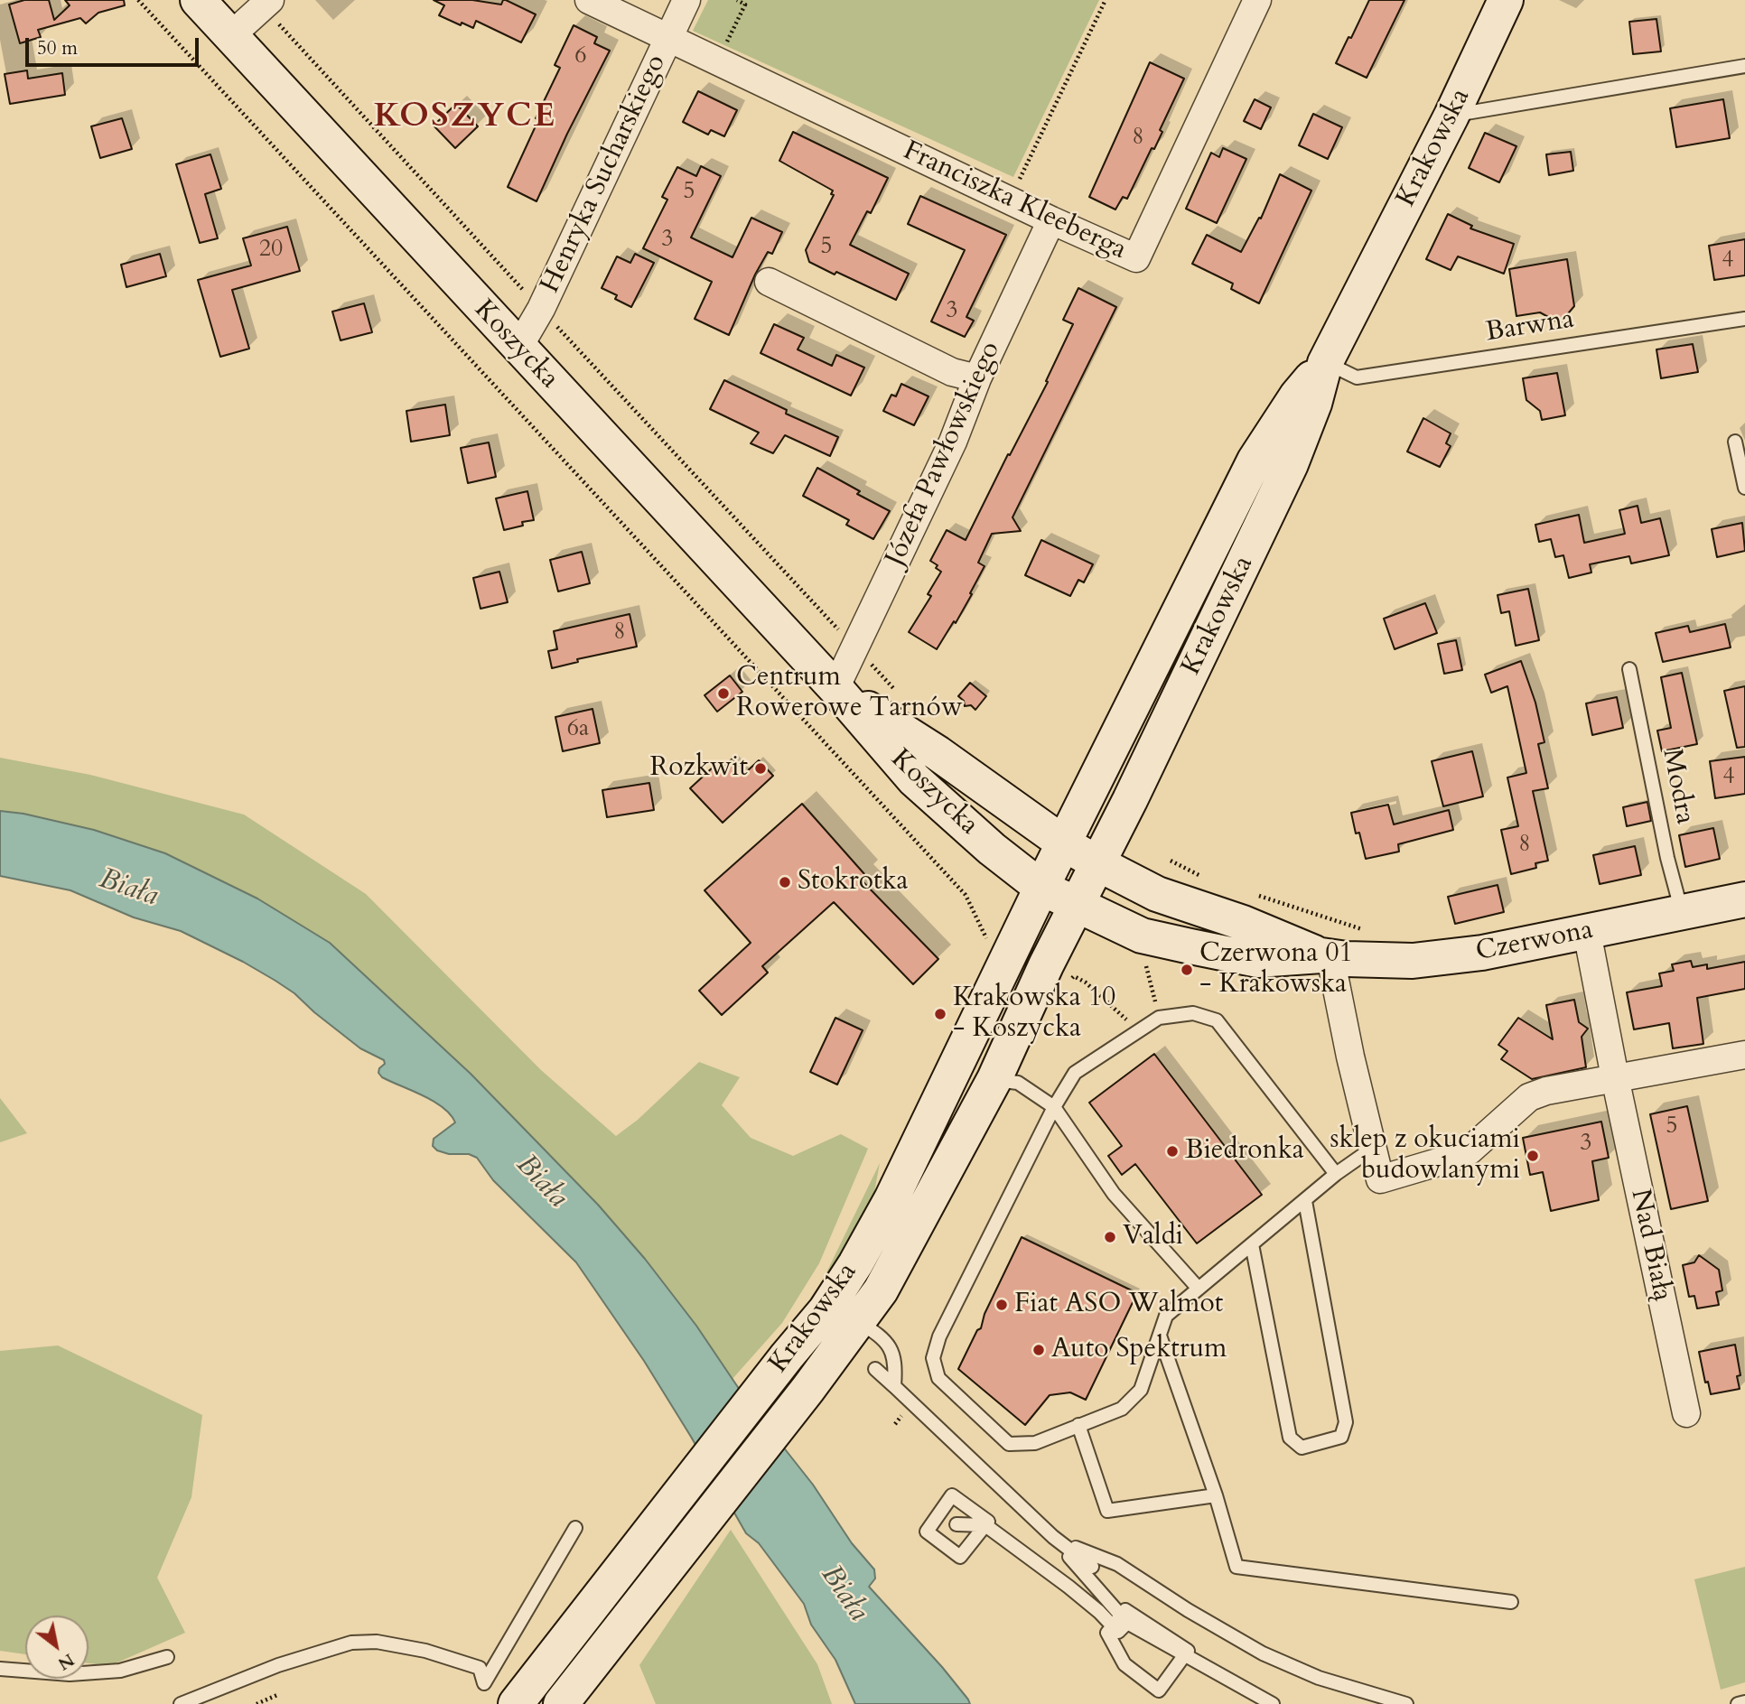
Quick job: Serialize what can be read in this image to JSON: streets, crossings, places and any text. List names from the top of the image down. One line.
{"streets":{"street":["Krakowska","Henryka Sucharskiego","Franciszka Kleeberga","Koszycka","Józefa Pawłowskiego","Czerwona","Nad Białą"],"lane":["Barwna","Modra"]},"crossings":[["Krakowska","Barwna"],["Krakowska","Koszycka"],["Krakowska","Czerwona"],["Henryka Sucharskiego","Franciszka Kleeberga"],["Henryka Sucharskiego","Koszycka"],["Franciszka Kleeberga","Józefa Pawłowskiego"],["Koszycka","Józefa Pawłowskiego"],["Modra","Czerwona"],["Czerwona","Nad Białą"]],"districts":["KOSZYCE"],"water":["Biała"],"places":["Centrum Rowerowe Tarnów","Rozkwit","Stokrotka","Czerwona 01 - Krakowska","Krakowska 10 - Koszycka","Biedronka","sklep z okuciami budowlanymi","Valdi","Fiat ASO Walmot","Auto Spektrum"],"house_numbers":["6","8","5","3","5","20","4","3","8","6a","4","8","5","3"],"scale_bar":"50 m","north":"bottom right"}
